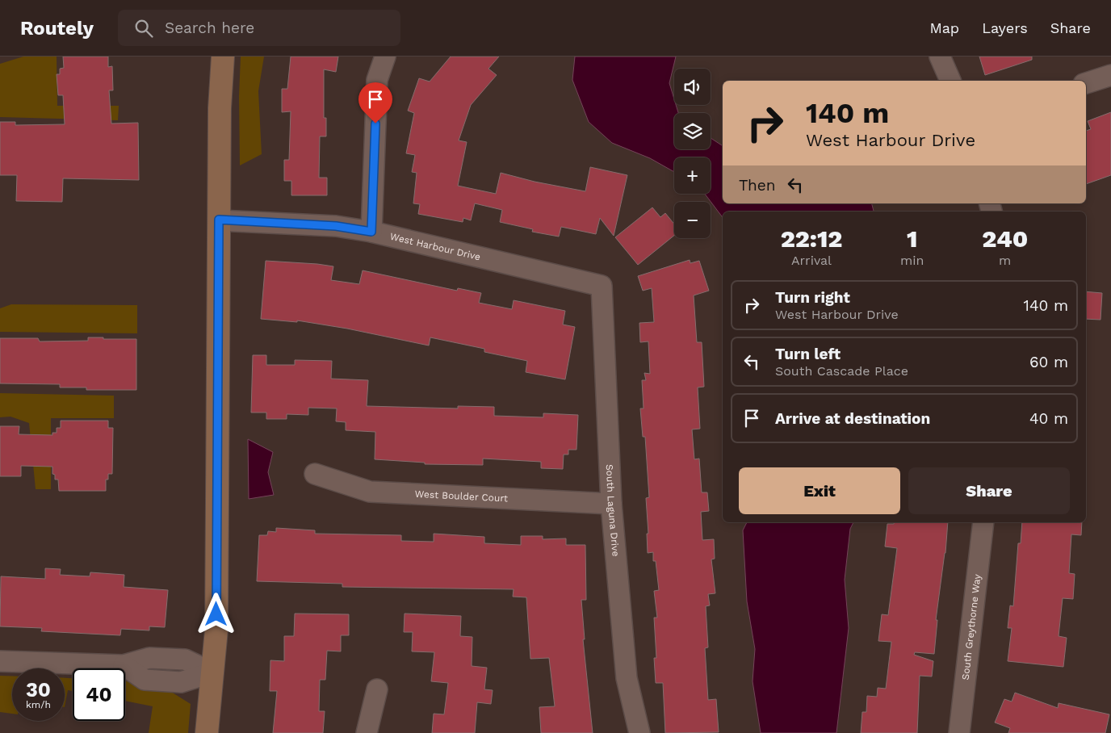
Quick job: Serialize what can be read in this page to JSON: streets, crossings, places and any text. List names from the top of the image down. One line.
{"streets":{"street":["West Harbour Drive","West Boulder Court","South Laguna Drive","South Greythorne Way"]},"crossings":[["West Harbour Drive","South Laguna Drive"],["West Boulder Court","South Laguna Drive"]],"page":{"header":"Routely","search":"Search here","nav":["Map","Layers","Share"],"map_buttons":["+","−"],"turn":["140 m","West Harbour Drive"],"then":"Then","eta":["22:12","Arrival","1","min","240","m"],"list":[{"name":"Turn right","note":"West Harbour Drive","value":"140 m"},{"name":"Turn left","note":"South Cascade Place","value":"60 m"},{"name":"Arrive at destination","value":"40 m"}],"buttons":["Exit","Share"],"speed":"30 km/h","limit":"40"}}
